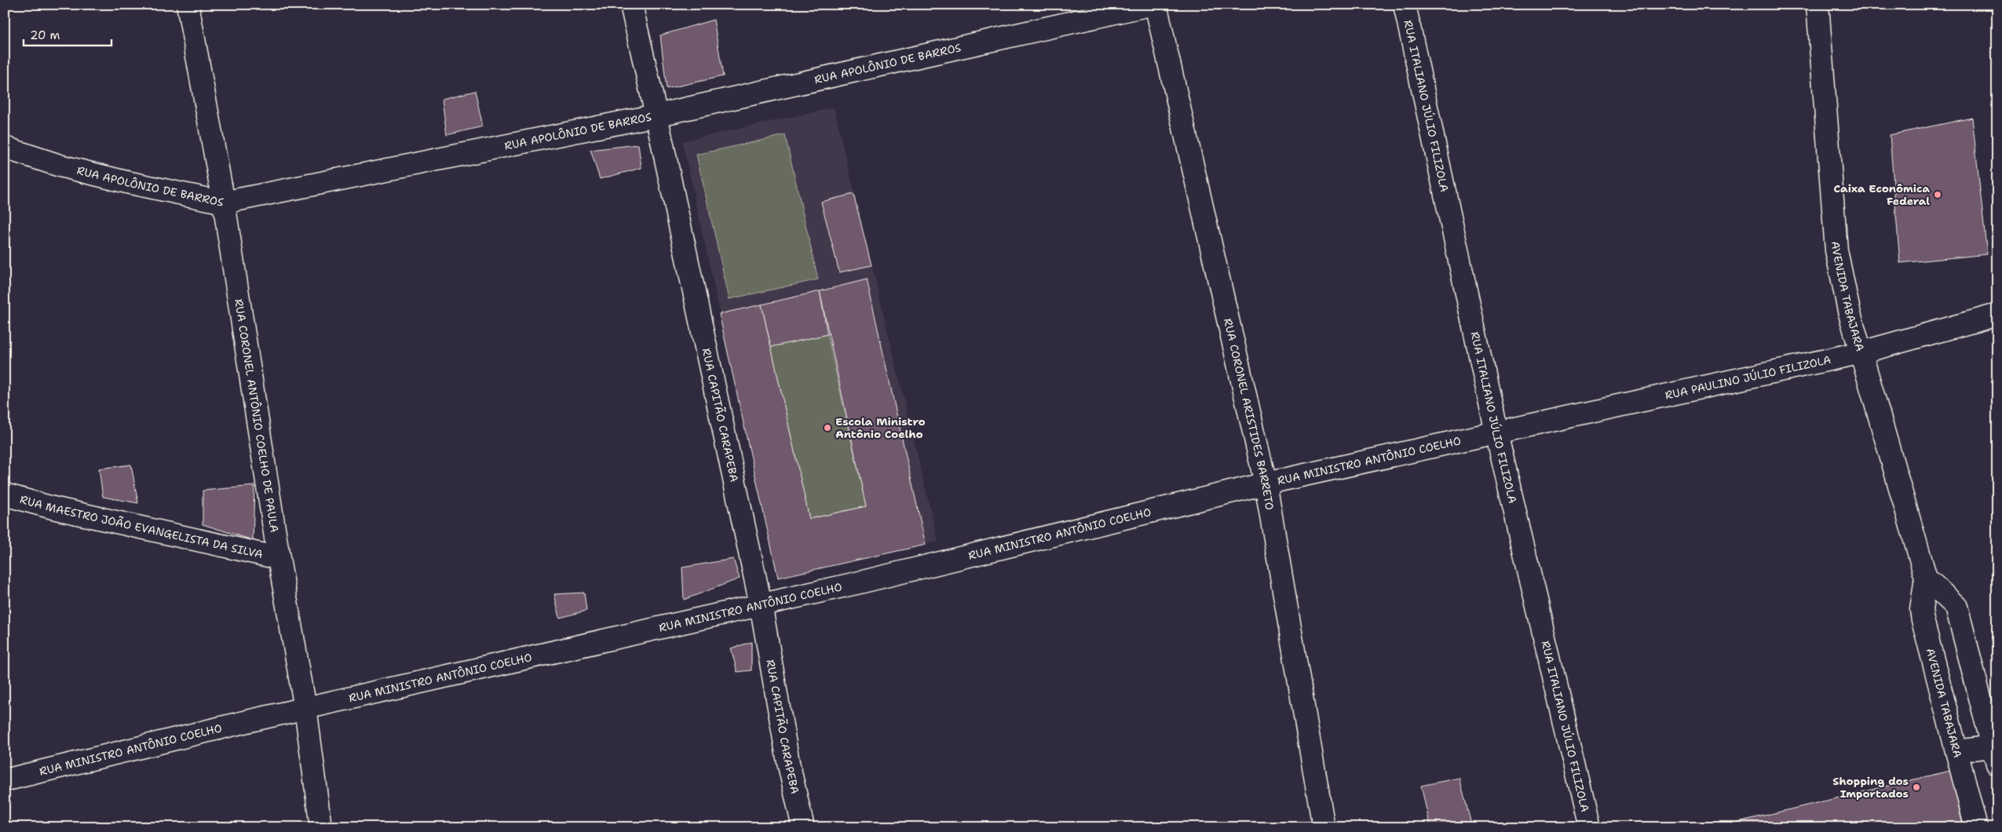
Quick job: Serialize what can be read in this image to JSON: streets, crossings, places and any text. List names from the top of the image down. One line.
{"streets":{"street":["RUA APOLÔNIO DE BARROS","RUA ITALIANO JÚLIO FILIZOLA","AVENIDA TABAJARA","RUA PAULINO JÚLIO FILIZOLA","RUA CORONEL ARISTIDES BARRETO","RUA CORONEL ANTÔNIO COELHO DE PAULA","RUA CAPITÃO CARAPEBA","RUA MINISTRO ANTÔNIO COELHO","RUA MAESTRO JOÃO EVANGELISTA DA SILVA"]},"crossings":[["RUA APOLÔNIO DE BARROS","RUA CORONEL ANTÔNIO COELHO DE PAULA"],["RUA APOLÔNIO DE BARROS","RUA CAPITÃO CARAPEBA"],["RUA ITALIANO JÚLIO FILIZOLA","RUA PAULINO JÚLIO FILIZOLA"],["RUA ITALIANO JÚLIO FILIZOLA","RUA MINISTRO ANTÔNIO COELHO"],["AVENIDA TABAJARA","RUA PAULINO JÚLIO FILIZOLA"],["RUA PAULINO JÚLIO FILIZOLA","RUA MINISTRO ANTÔNIO COELHO"],["RUA CORONEL ARISTIDES BARRETO","RUA MINISTRO ANTÔNIO COELHO"],["RUA CORONEL ANTÔNIO COELHO DE PAULA","RUA MINISTRO ANTÔNIO COELHO"],["RUA CORONEL ANTÔNIO COELHO DE PAULA","RUA MAESTRO JOÃO EVANGELISTA DA SILVA"],["RUA CAPITÃO CARAPEBA","RUA MINISTRO ANTÔNIO COELHO"]],"places":["Caixa Econômica Federal","Escola Ministro Antônio Coelho","Shopping dos Importados"],"scale_bar":"20 m"}
